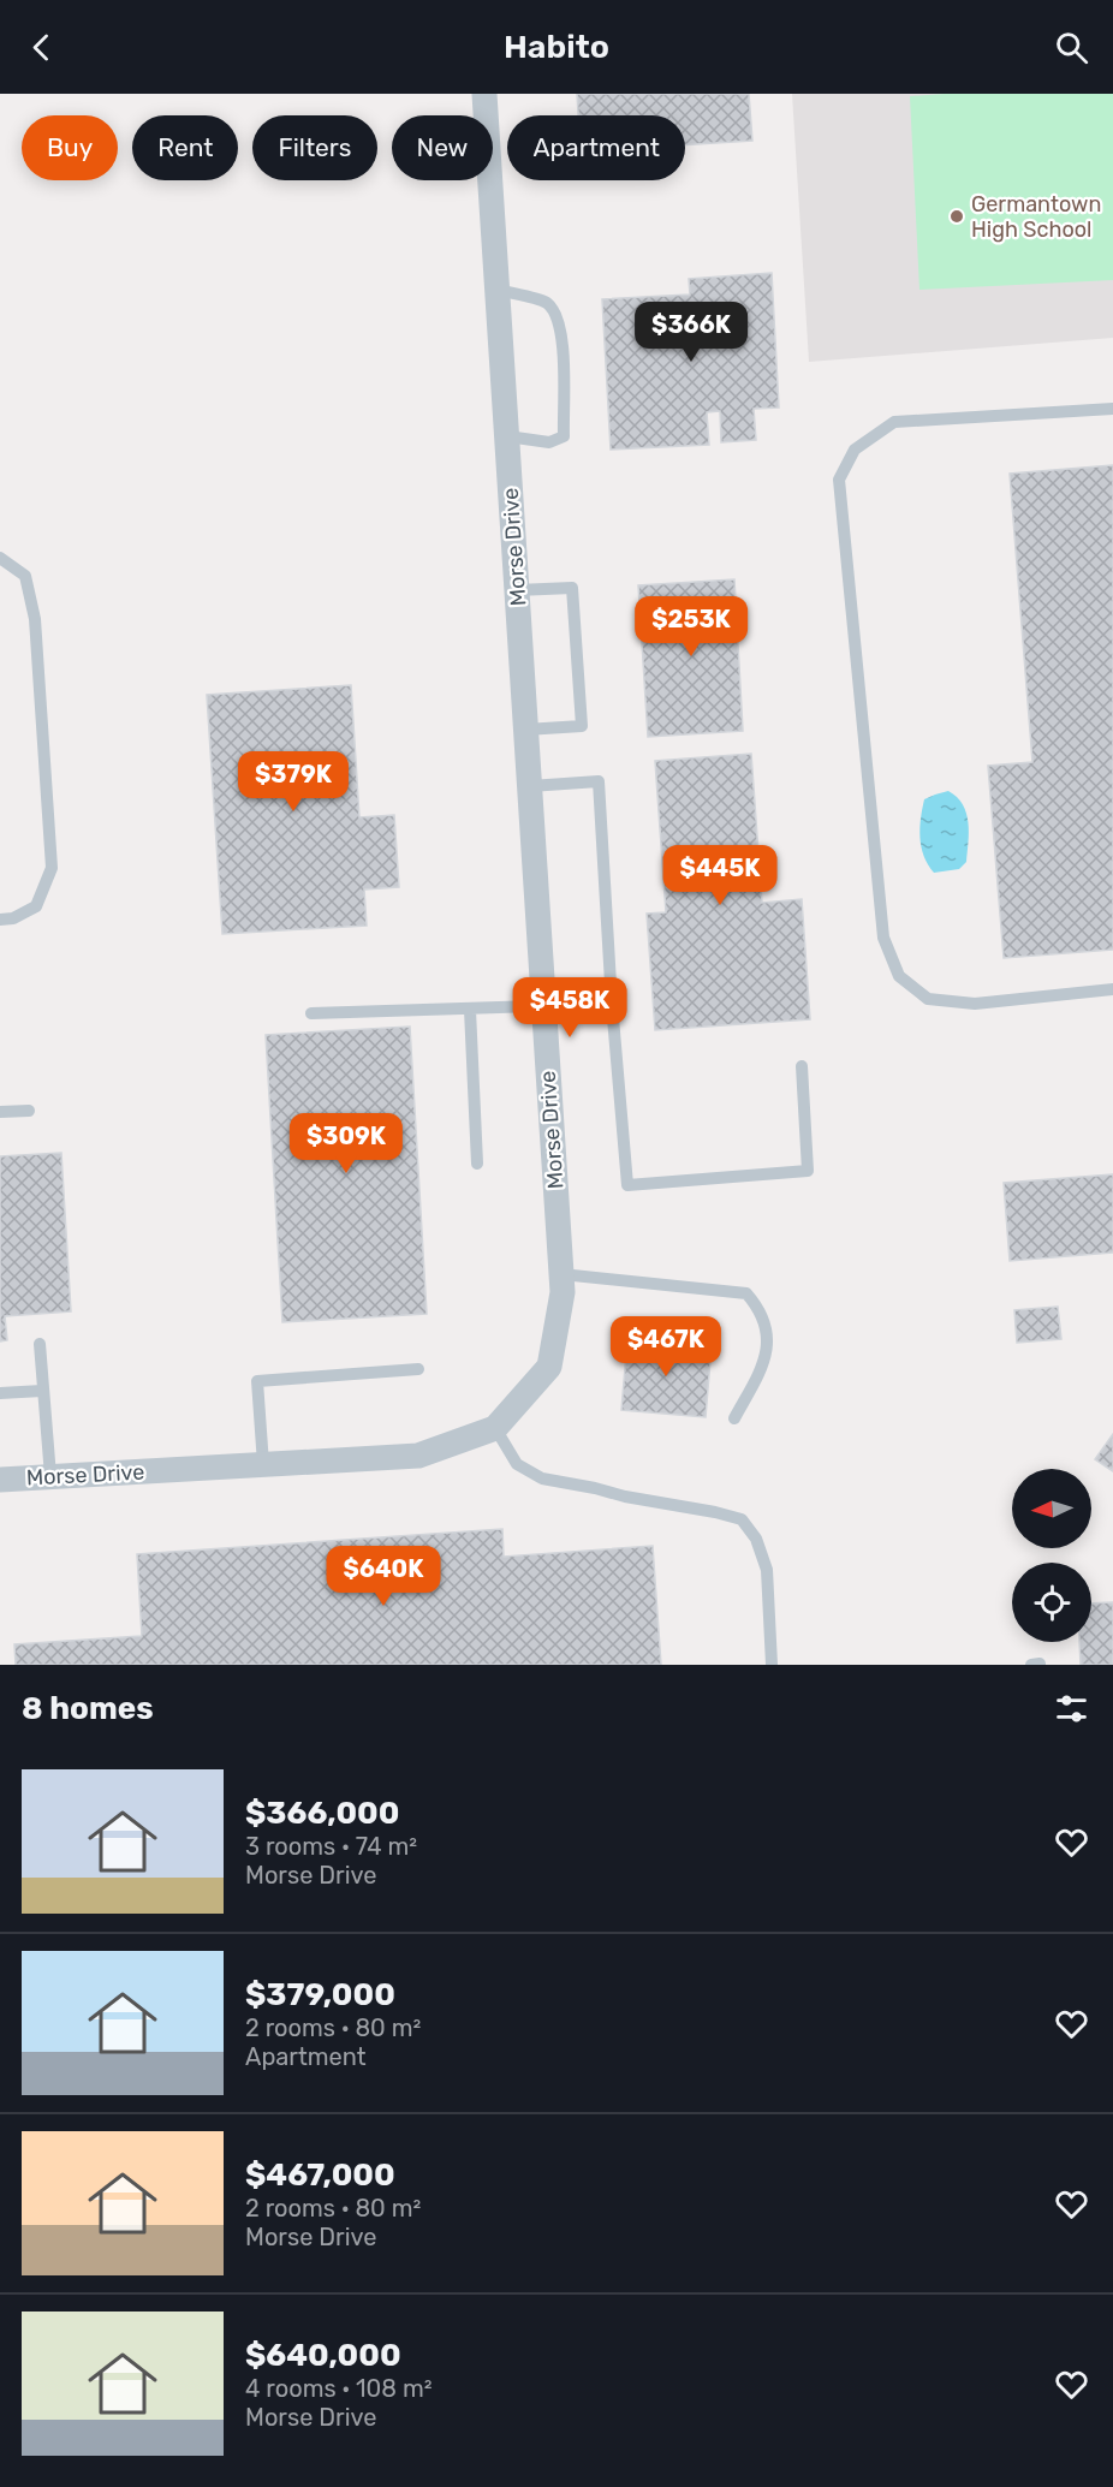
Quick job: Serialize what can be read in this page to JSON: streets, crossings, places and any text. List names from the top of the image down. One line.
{"streets":{"street":["Morse Drive"]},"places":["Germantown High School"],"north":"left","page":{"header":"Habito","chip":["Buy","Rent","Filters","New","Apartment"],"price":["$366K","$253K","$379K","$445K","$458K","$309K","$467K","$640K"],"heading":"8 homes","list":[{"name":"$366,000","note":"3 rooms · 74 m² · Morse Drive"},{"name":"$379,000","note":"2 rooms · 80 m² · Apartment"},{"name":"$467,000","note":"2 rooms · 80 m² · Morse Drive"},{"name":"$640,000","note":"4 rooms · 108 m² · Morse Drive"}]}}
